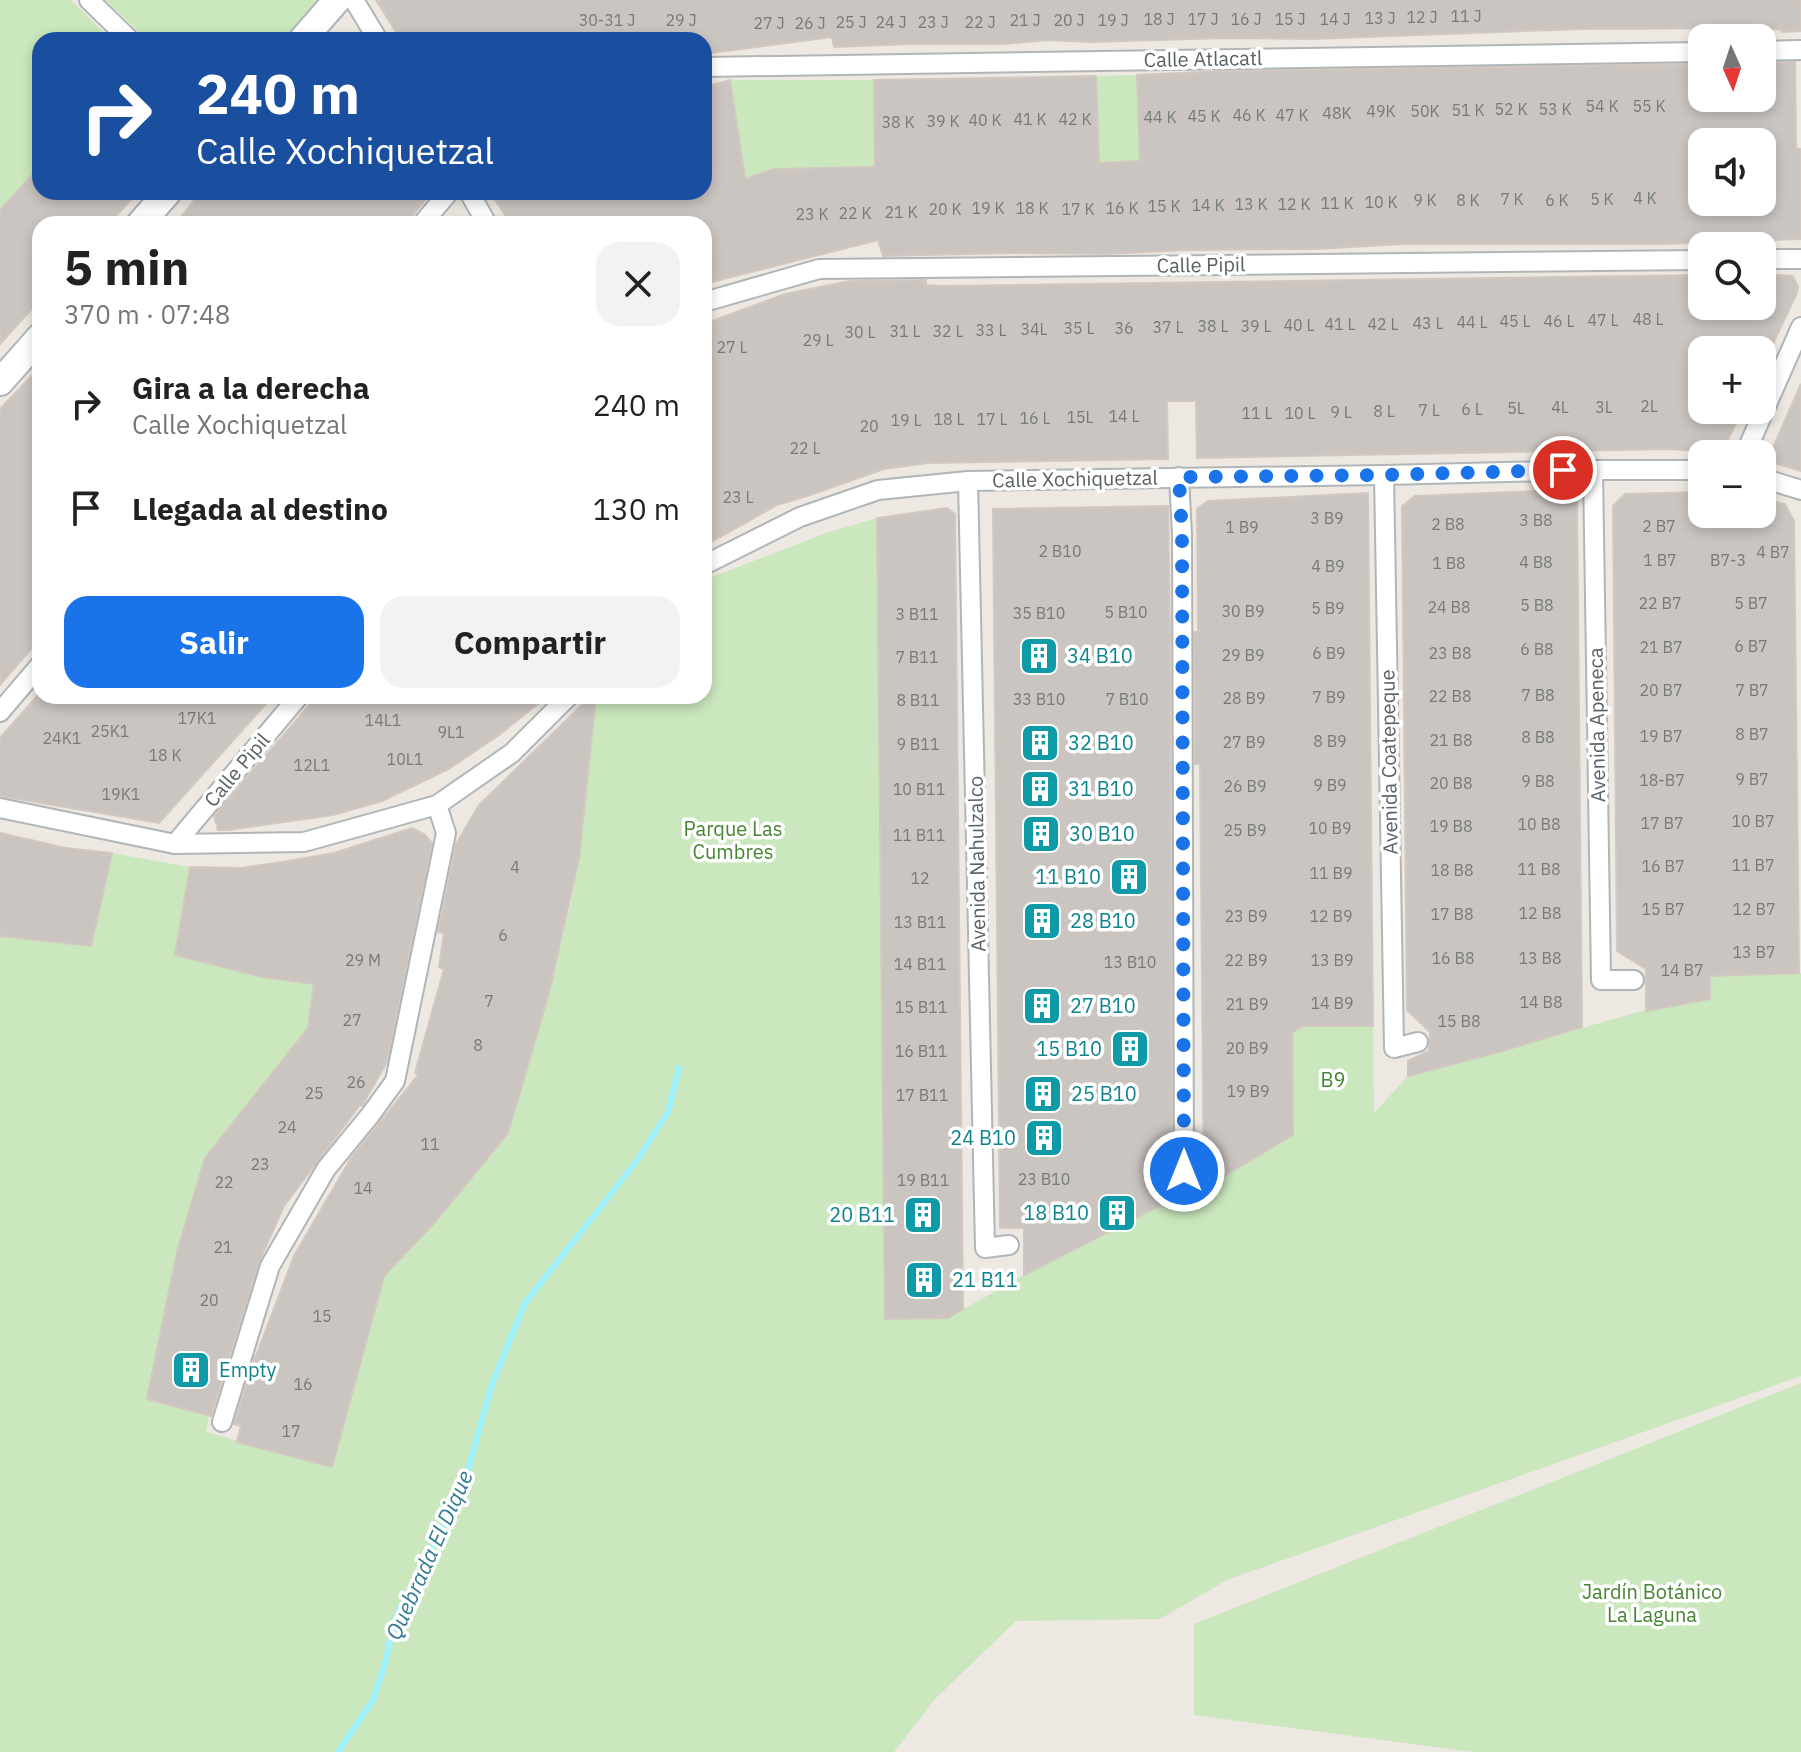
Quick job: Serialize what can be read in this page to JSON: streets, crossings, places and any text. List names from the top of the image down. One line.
{"streets":{"street":["Calle Atlacatl","Calle Pipil","Calle Xochiquetzal","Avenida Apeneca","Avenida Coatepeque","Avenida Nahulzalco"]},"crossings":[["Calle Xochiquetzal","Avenida Apeneca"],["Calle Xochiquetzal","Avenida Coatepeque"],["Calle Xochiquetzal","Avenida Nahulzalco"]],"water":["Quebrada El Dique"],"parks":["Parque Las Cumbres","B9","Jardín Botánico La Laguna"],"places":{"building":["34 B10","32 B10","31 B10","30 B10","11 B10","28 B10","27 B10","15 B10","25 B10","24 B10","18 B10","20 B11","21 B11","Empty"]},"house_numbers":["11 J","12 J","13 J","18 J","17 J","16 J","15 J","14 J","30-31 J","29 J","21 J","20 J","19 J","25 J","24 J","23 J","22 J","27 J","26 J","54 K","55 K","52 K","53 K","51 K","49K","50K","48K","46 K","47 K","45 K","44 K","41 K","42 K","40 K","39 K","38 K","4 K","7 K","5 K","9 K","8 K","6 K","10 K","11 K","13 K","12 K","14 K","15 K","19 K","18 K","16 K","20 K","17 K","21 K","22 K","23 K","48 L","47 L","45 L","46 L","44 L","43 L","41 L","42 L","40 L","38 L","39 L","37 L","35 L","36","34L","33 L","31 L","32 L","30 L","29 L","27 L","2L","4L","3L","5L","6 L","7 L","8 L","9 L","11 L","10 L","14 L","15L","16 L","18 L","17 L","19 L","20","22 L","23 L","3 B9","3 B8","2 B8","2 B7","1 B9","2 B10","4 B7","1 B7","B7-3","4 B8","1 B8","4 B9","22 B7","5 B7","5 B8","24 B8","5 B9","30 B9","5 B10","35 B10","3 B11","6 B7","21 B7","6 B8","6 B9","23 B8","29 B9","7 B11","20 B7","7 B7","7 B8","22 B8","7 B9","28 B9","33 B10","7 B10","8 B11","17K1","14L1","25K1","9L1","8 B7","19 B7","8 B8","24K1","21 B8","8 B9","27 B9","9 B11","18 K","10L1","12L1","9 B7","18-B7","9 B8","20 B8","9 B9","26 B9","10 B11","19K1","10 B7","17 B7","10 B8","19 B8","10 B9","25 B9","11 B11","11 B7","16 B7","4","11 B8","18 B8","11 B9","12","15 B7","12 B7","12 B8","17 B8","23 B9","12 B9","13 B11","6","13 B7","16 B8","13 B8","29 M","22 B9","13 B9","13 B10","14 B11","14 B7","7","14 B8","14 B9","21 B9","15 B11","27","15 B8","8","20 B9","16 B11","26","19 B9","25","17 B11","24","11","23","23 B10","19 B11","22","14","21","20","15","16","17"],"north":"bottom","page":{"map_buttons":["+","−"],"turn":["240 m","Calle Xochiquetzal"],"heading":["5 min","370 m · 07:48"],"list":[{"name":"Gira a la derecha","note":"Calle Xochiquetzal","value":"240 m"},{"name":"Llegada al destino","value":"130 m"}],"buttons":["Salir","Compartir"]}}
